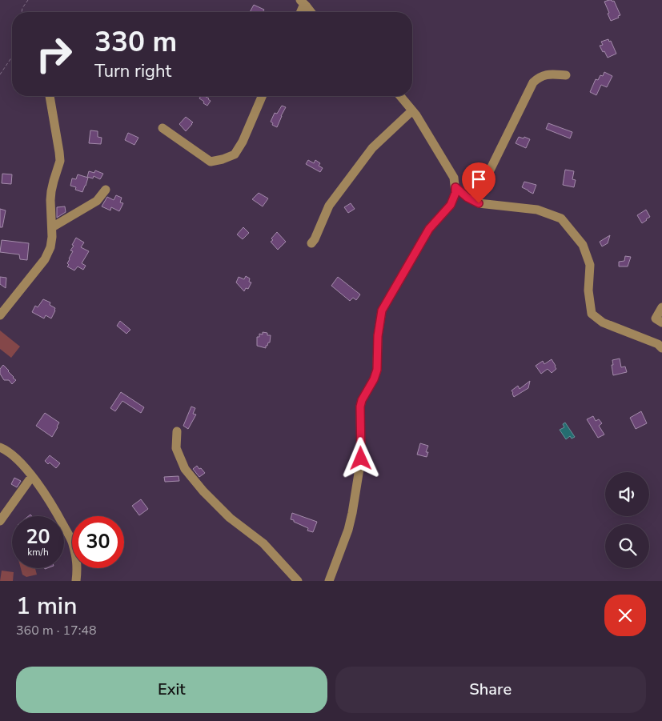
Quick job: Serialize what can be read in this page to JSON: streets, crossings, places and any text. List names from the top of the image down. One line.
{"page":{"turn":["330 m","Turn right"],"speed":"20 km/h","limit":"30","heading":["1 min","360 m · 17:48"],"buttons":["Exit","Share"]}}
